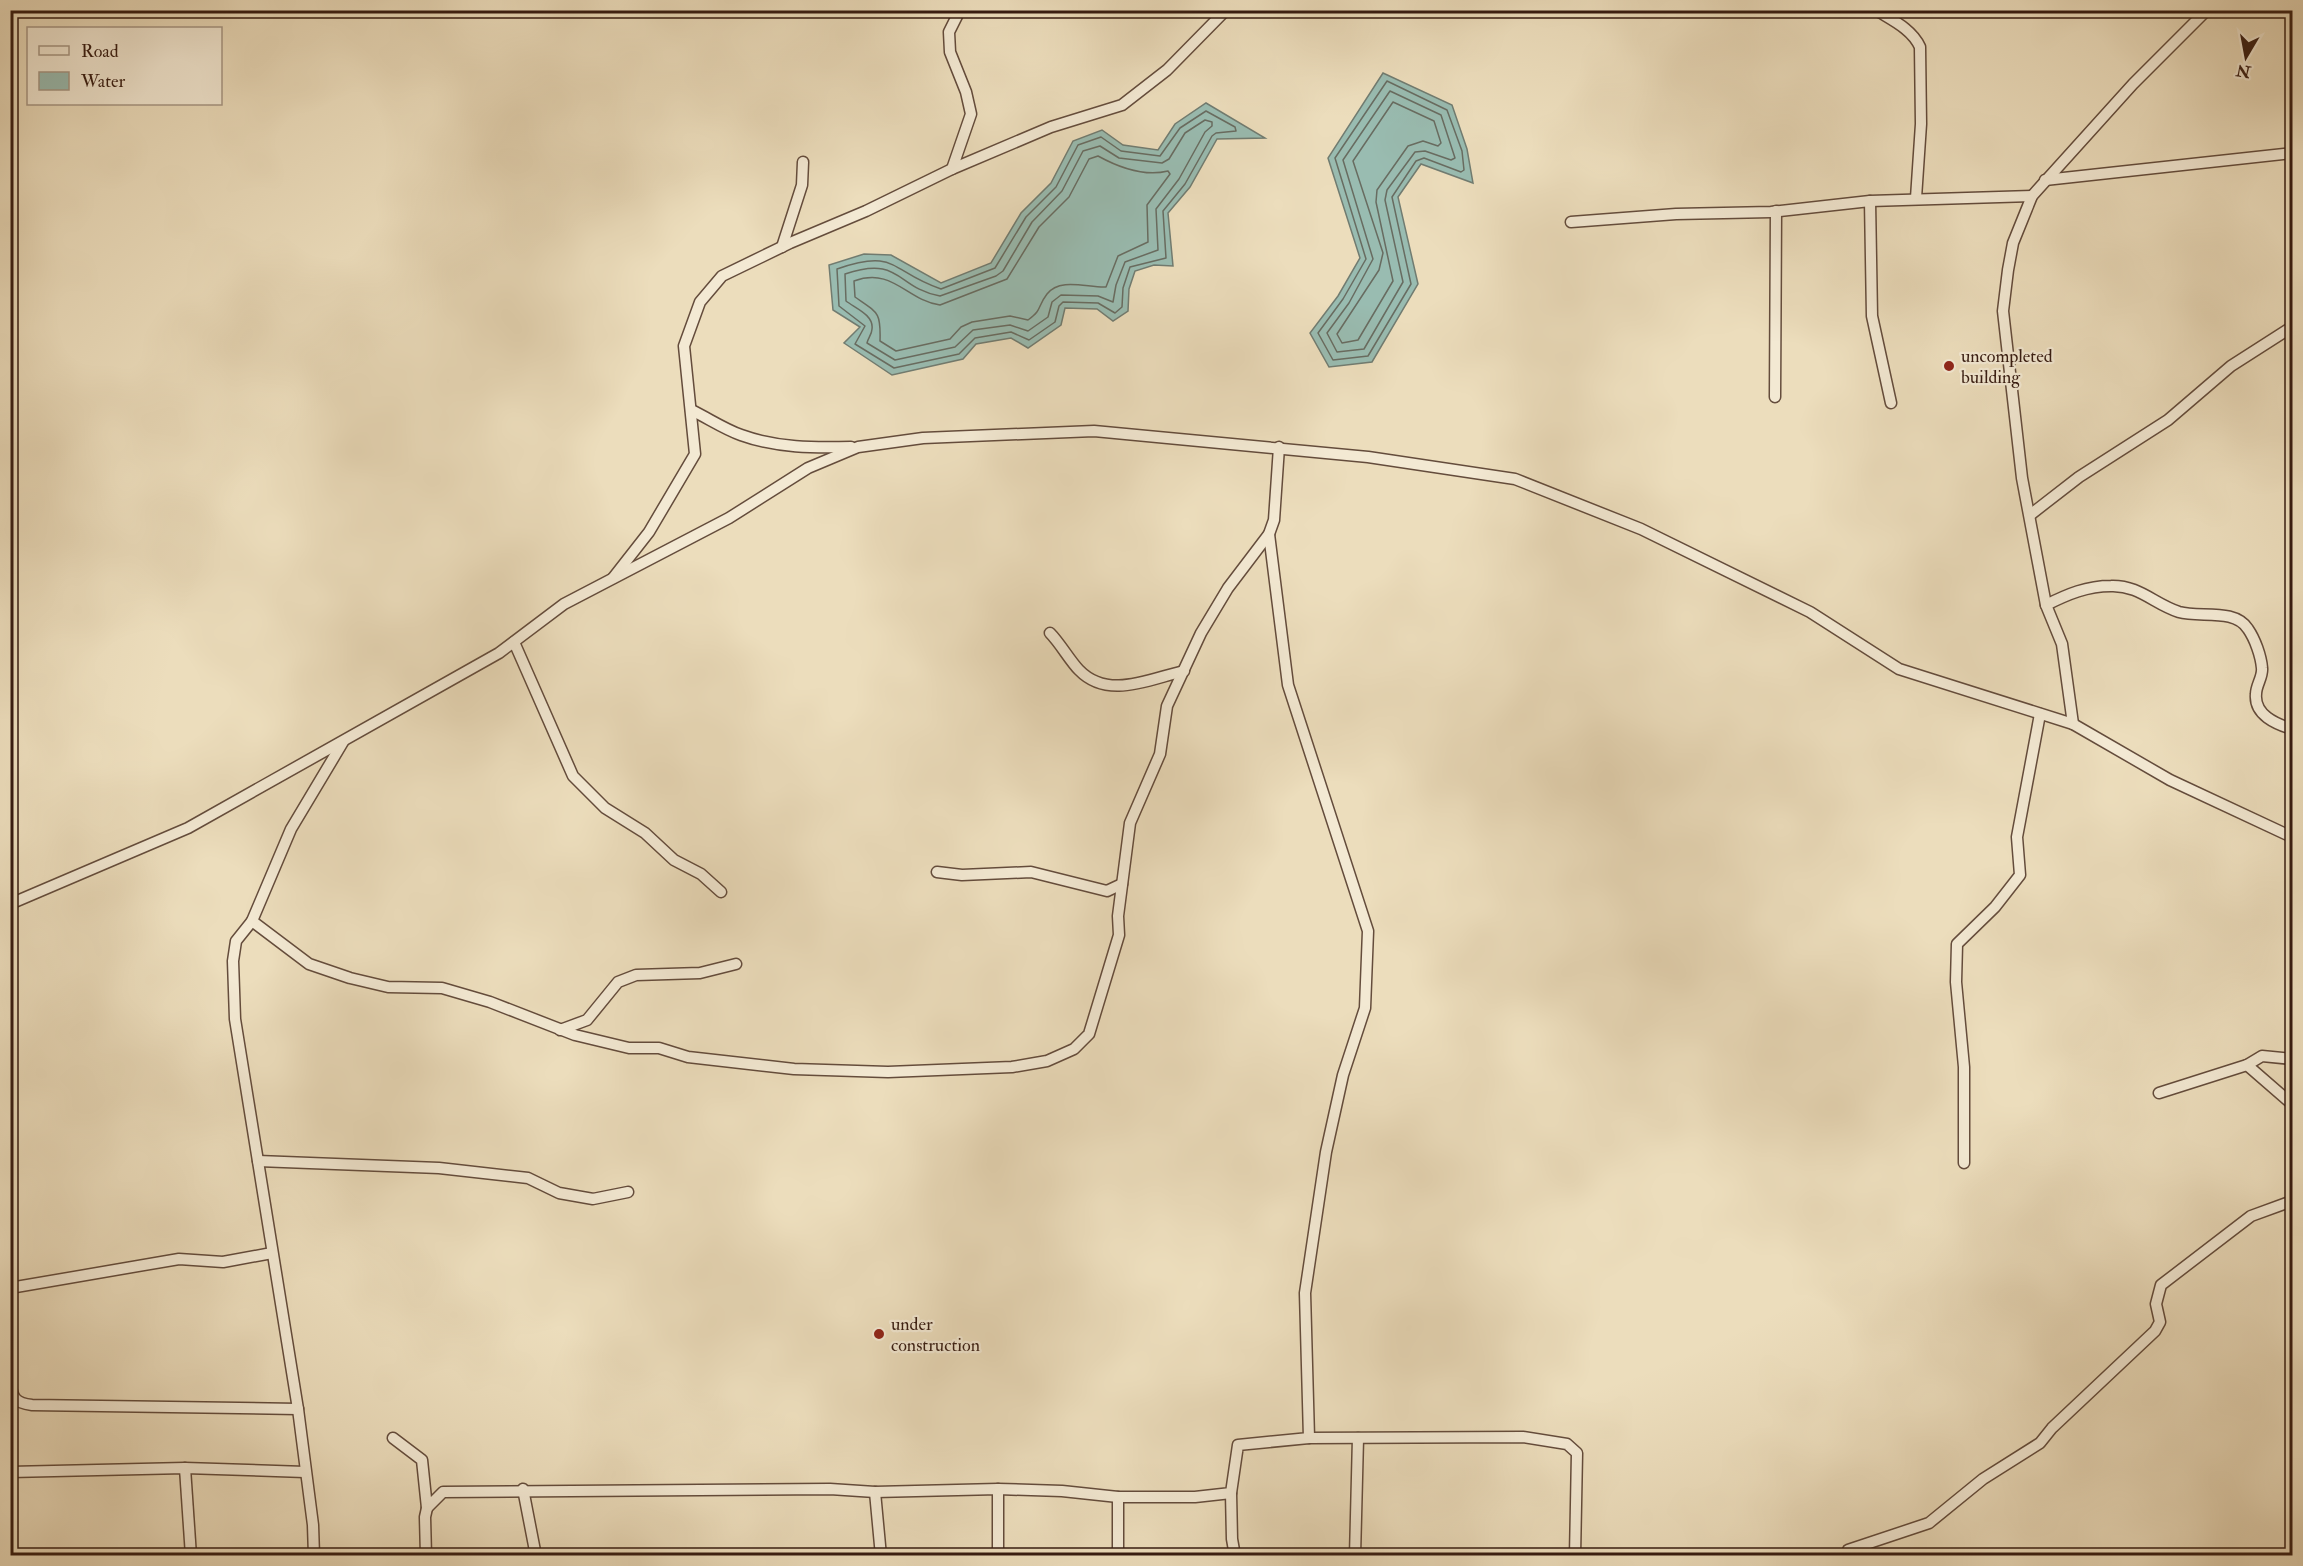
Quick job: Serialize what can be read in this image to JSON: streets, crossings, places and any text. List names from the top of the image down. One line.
{"places":["uncompleted building","under construction"],"legend":["Road","Water"],"north":"bottom"}
